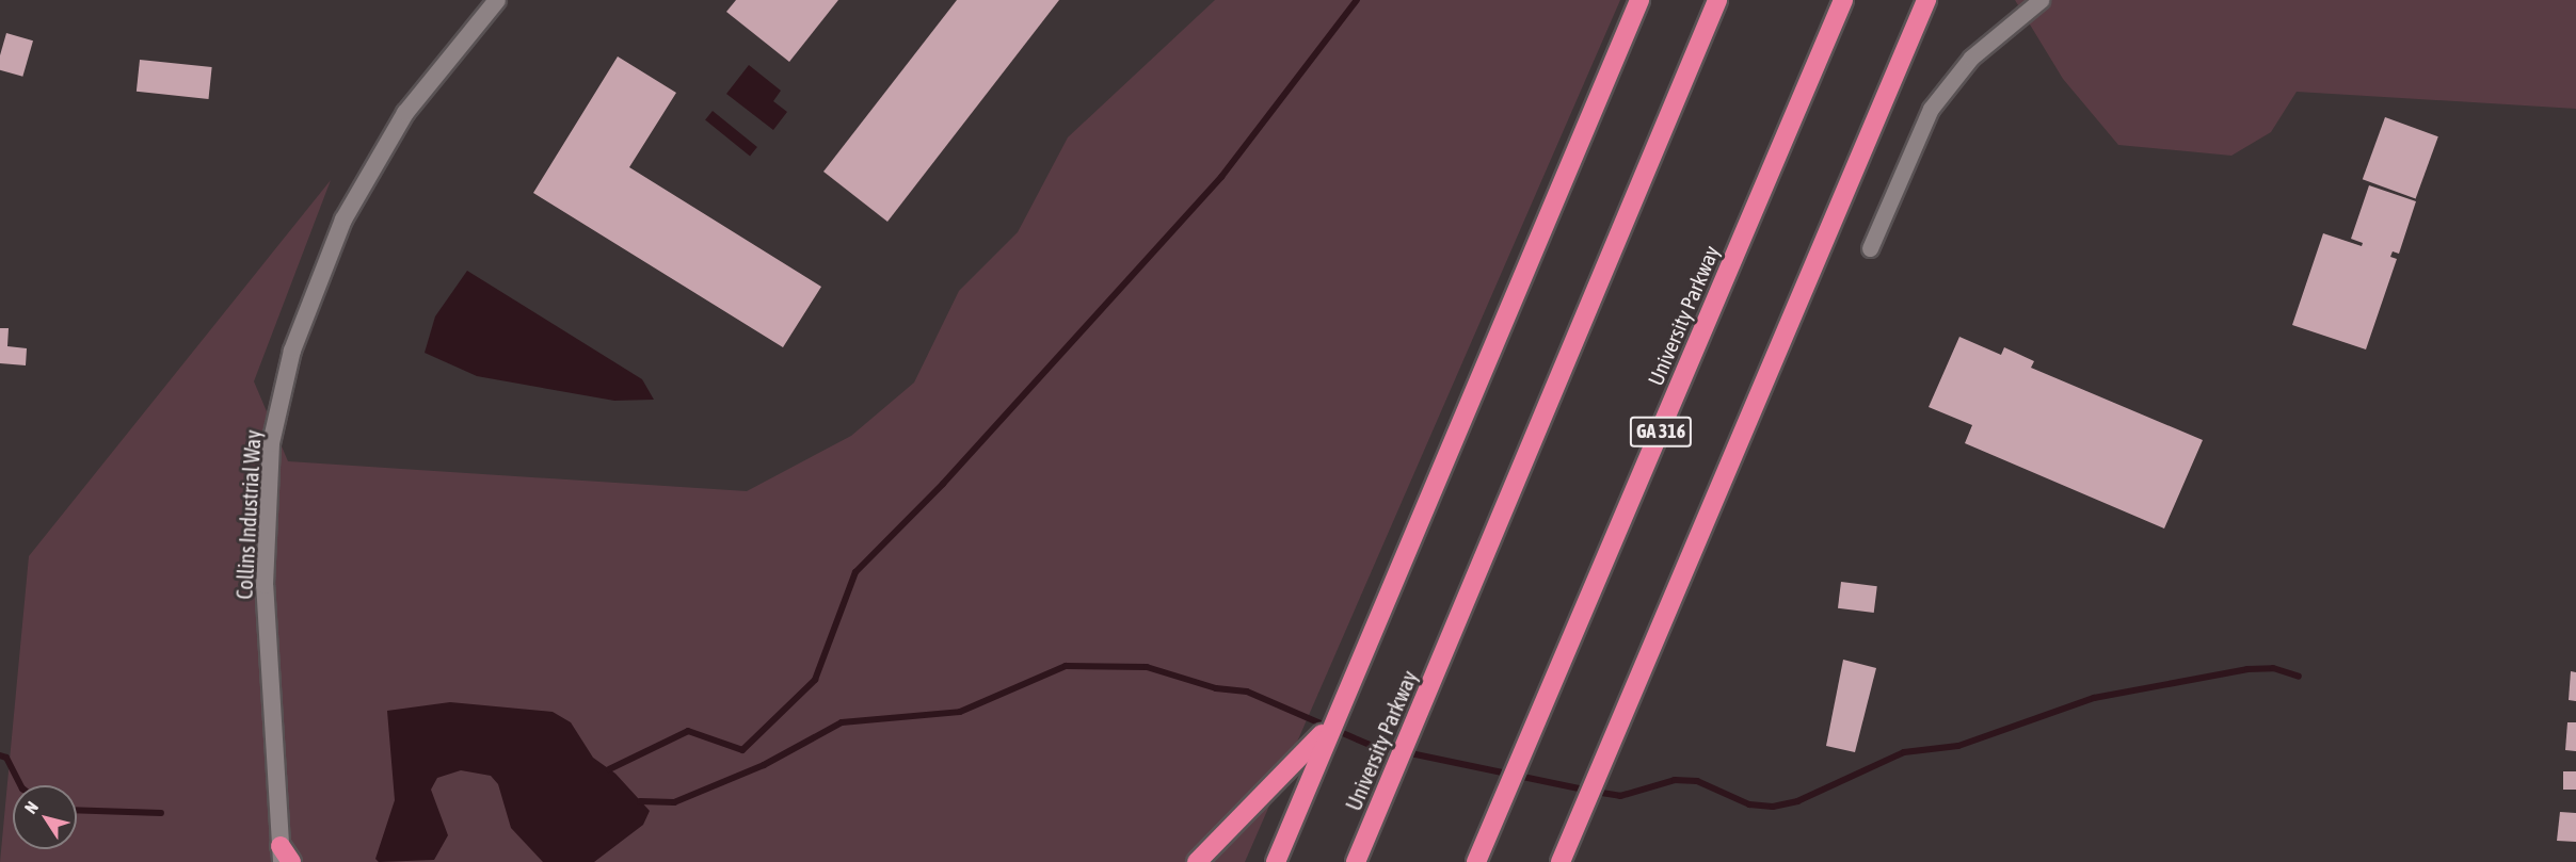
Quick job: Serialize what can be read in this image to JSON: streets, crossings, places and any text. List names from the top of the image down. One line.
{"streets":{"highway":["University Parkway","GA 316"],"street":["Collins Industrial Way"]},"north":"top left"}
